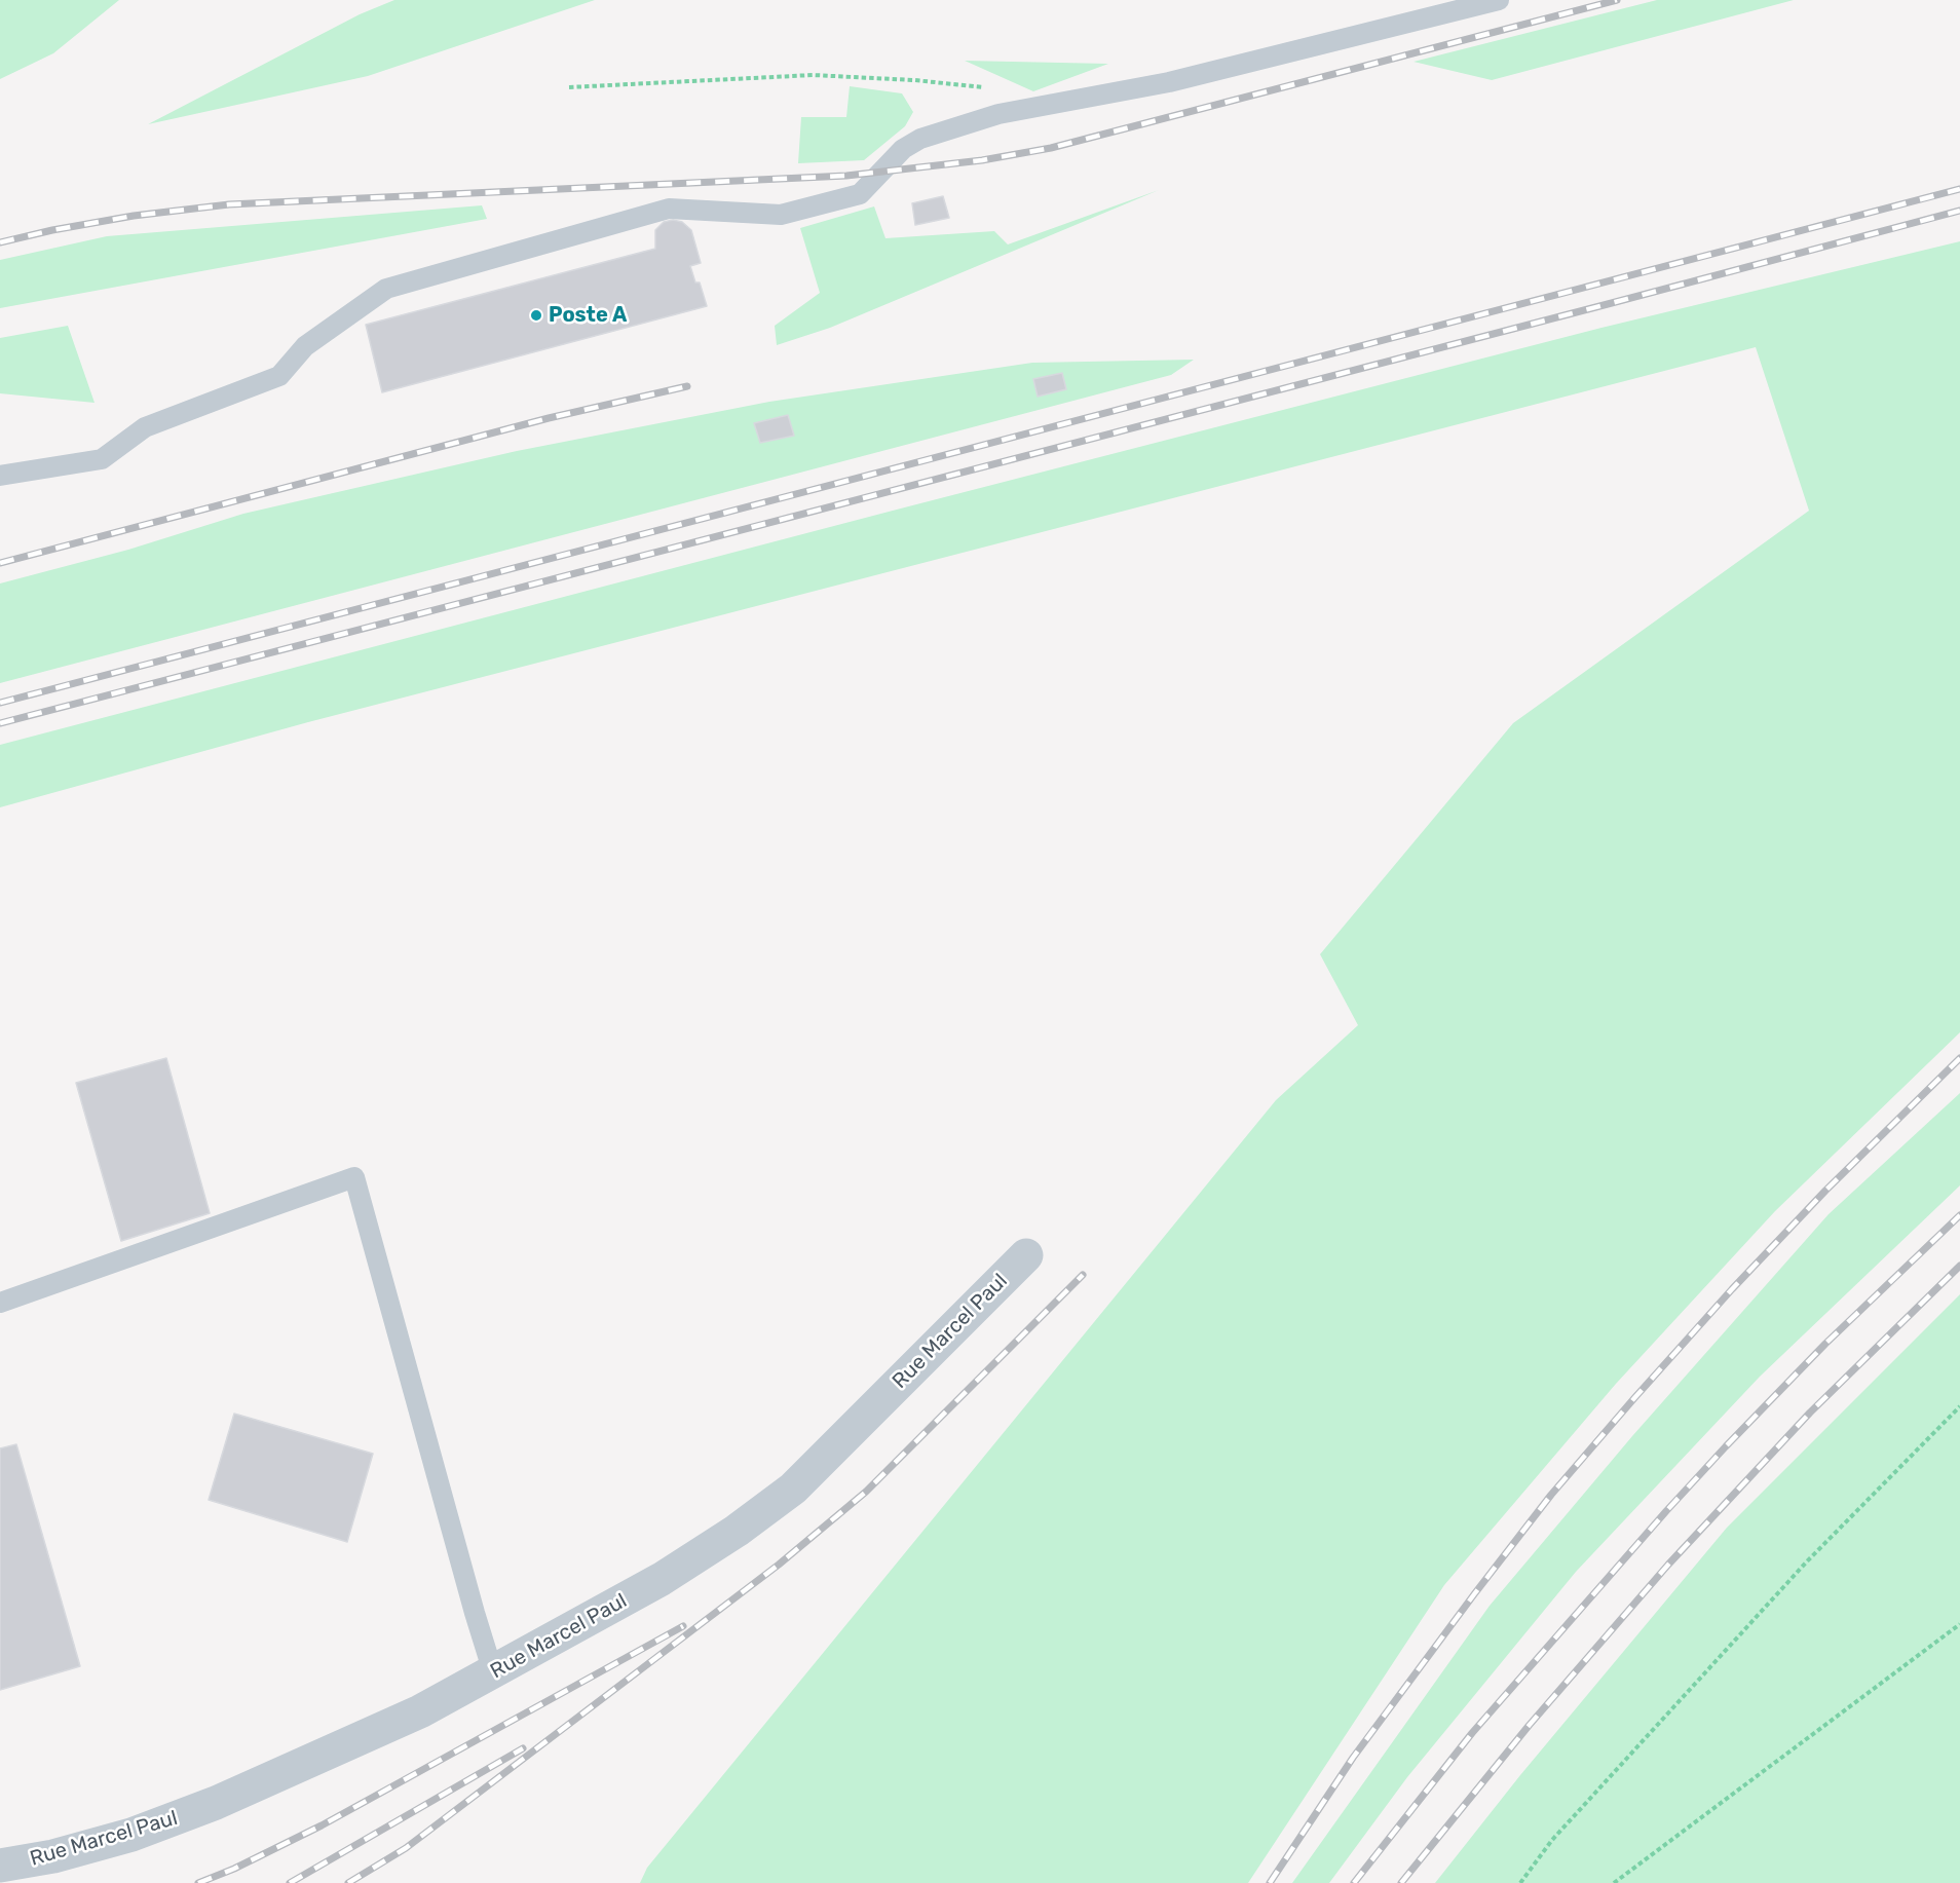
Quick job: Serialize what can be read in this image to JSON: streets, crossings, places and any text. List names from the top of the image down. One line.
{"streets":{"street":["Rue Marcel Paul"]},"places":["Poste A"]}
